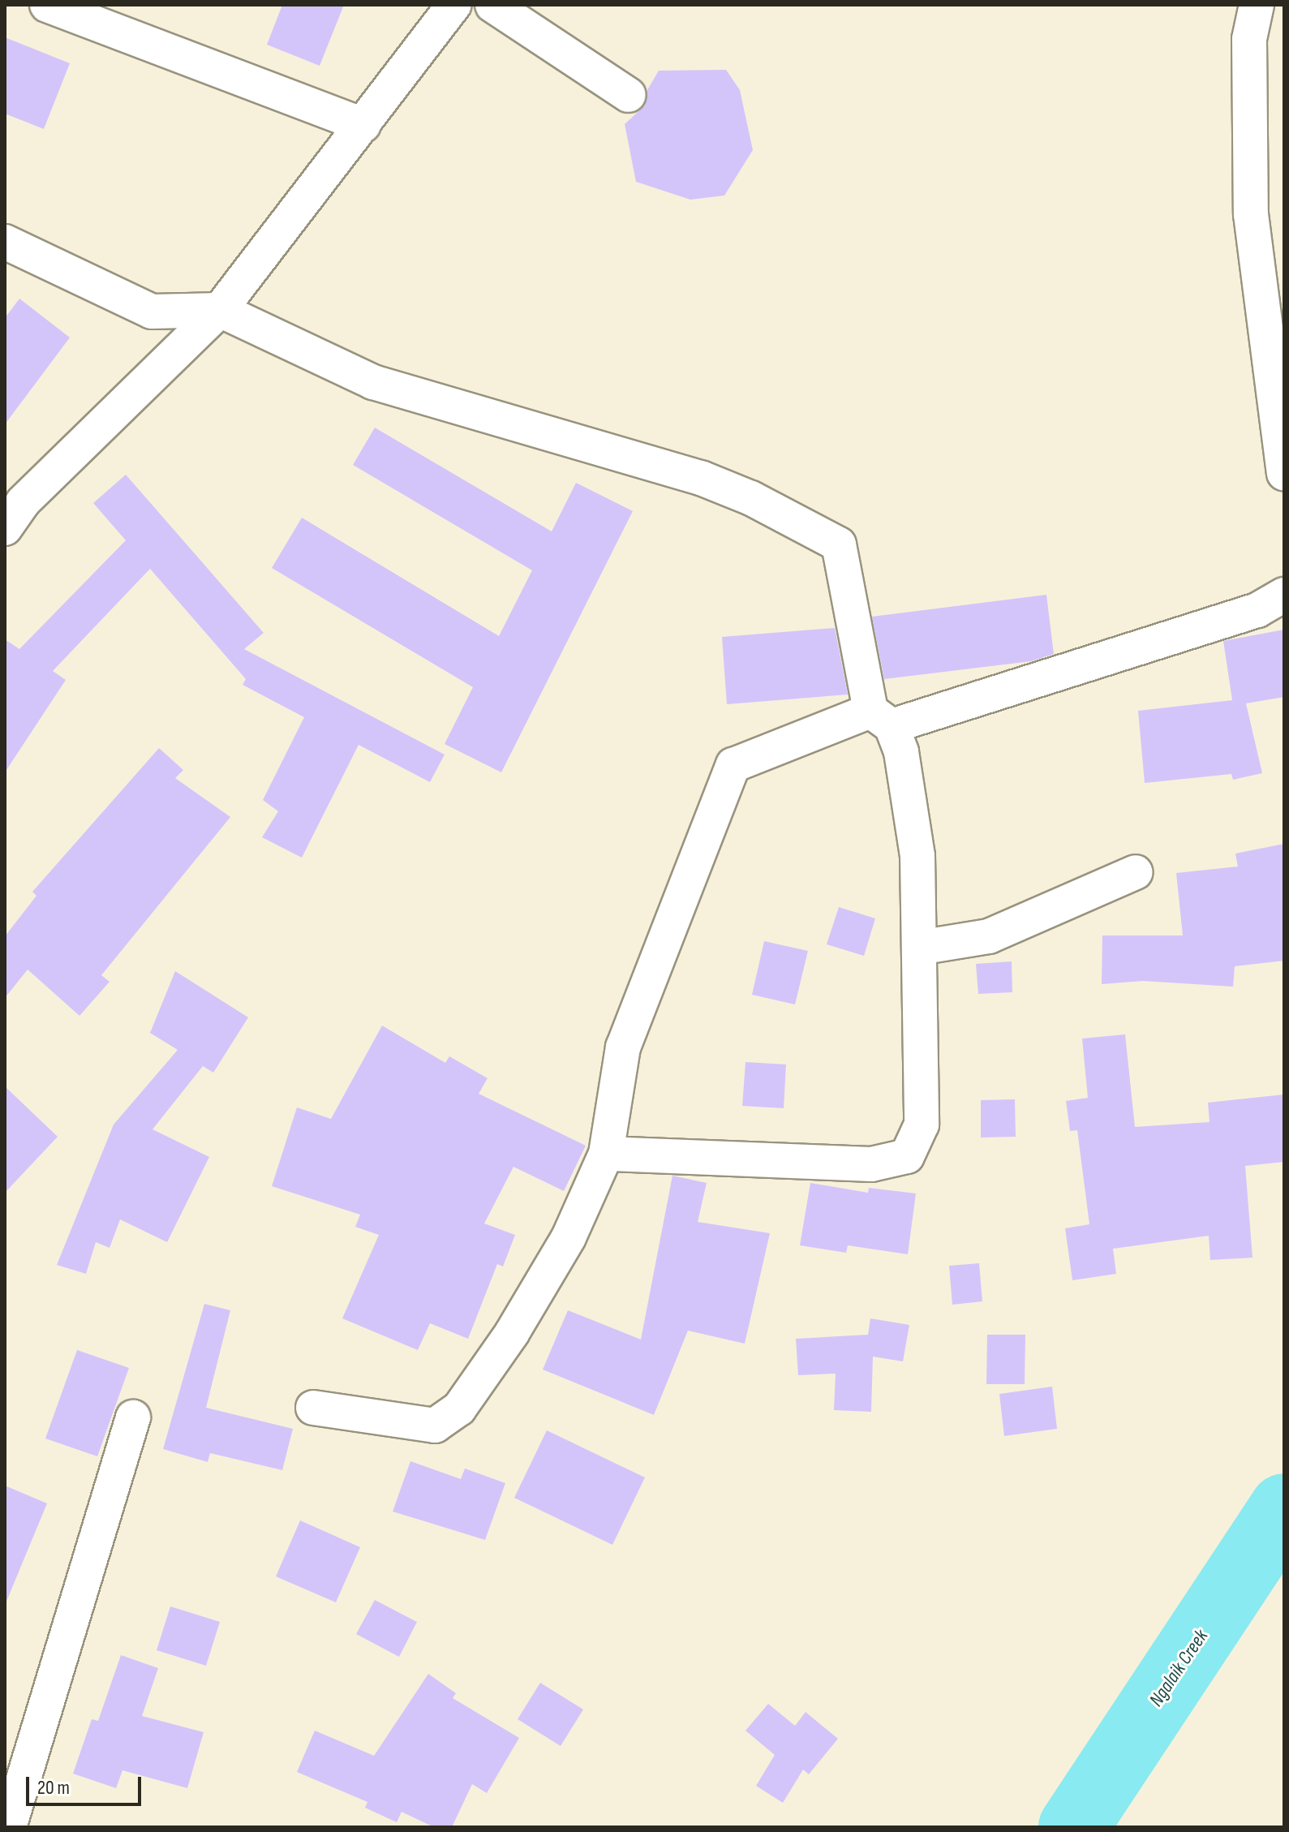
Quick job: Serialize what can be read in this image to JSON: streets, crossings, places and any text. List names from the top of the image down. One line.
{"water":["Ngalaik Creek"],"scale_bar":"20 m"}
